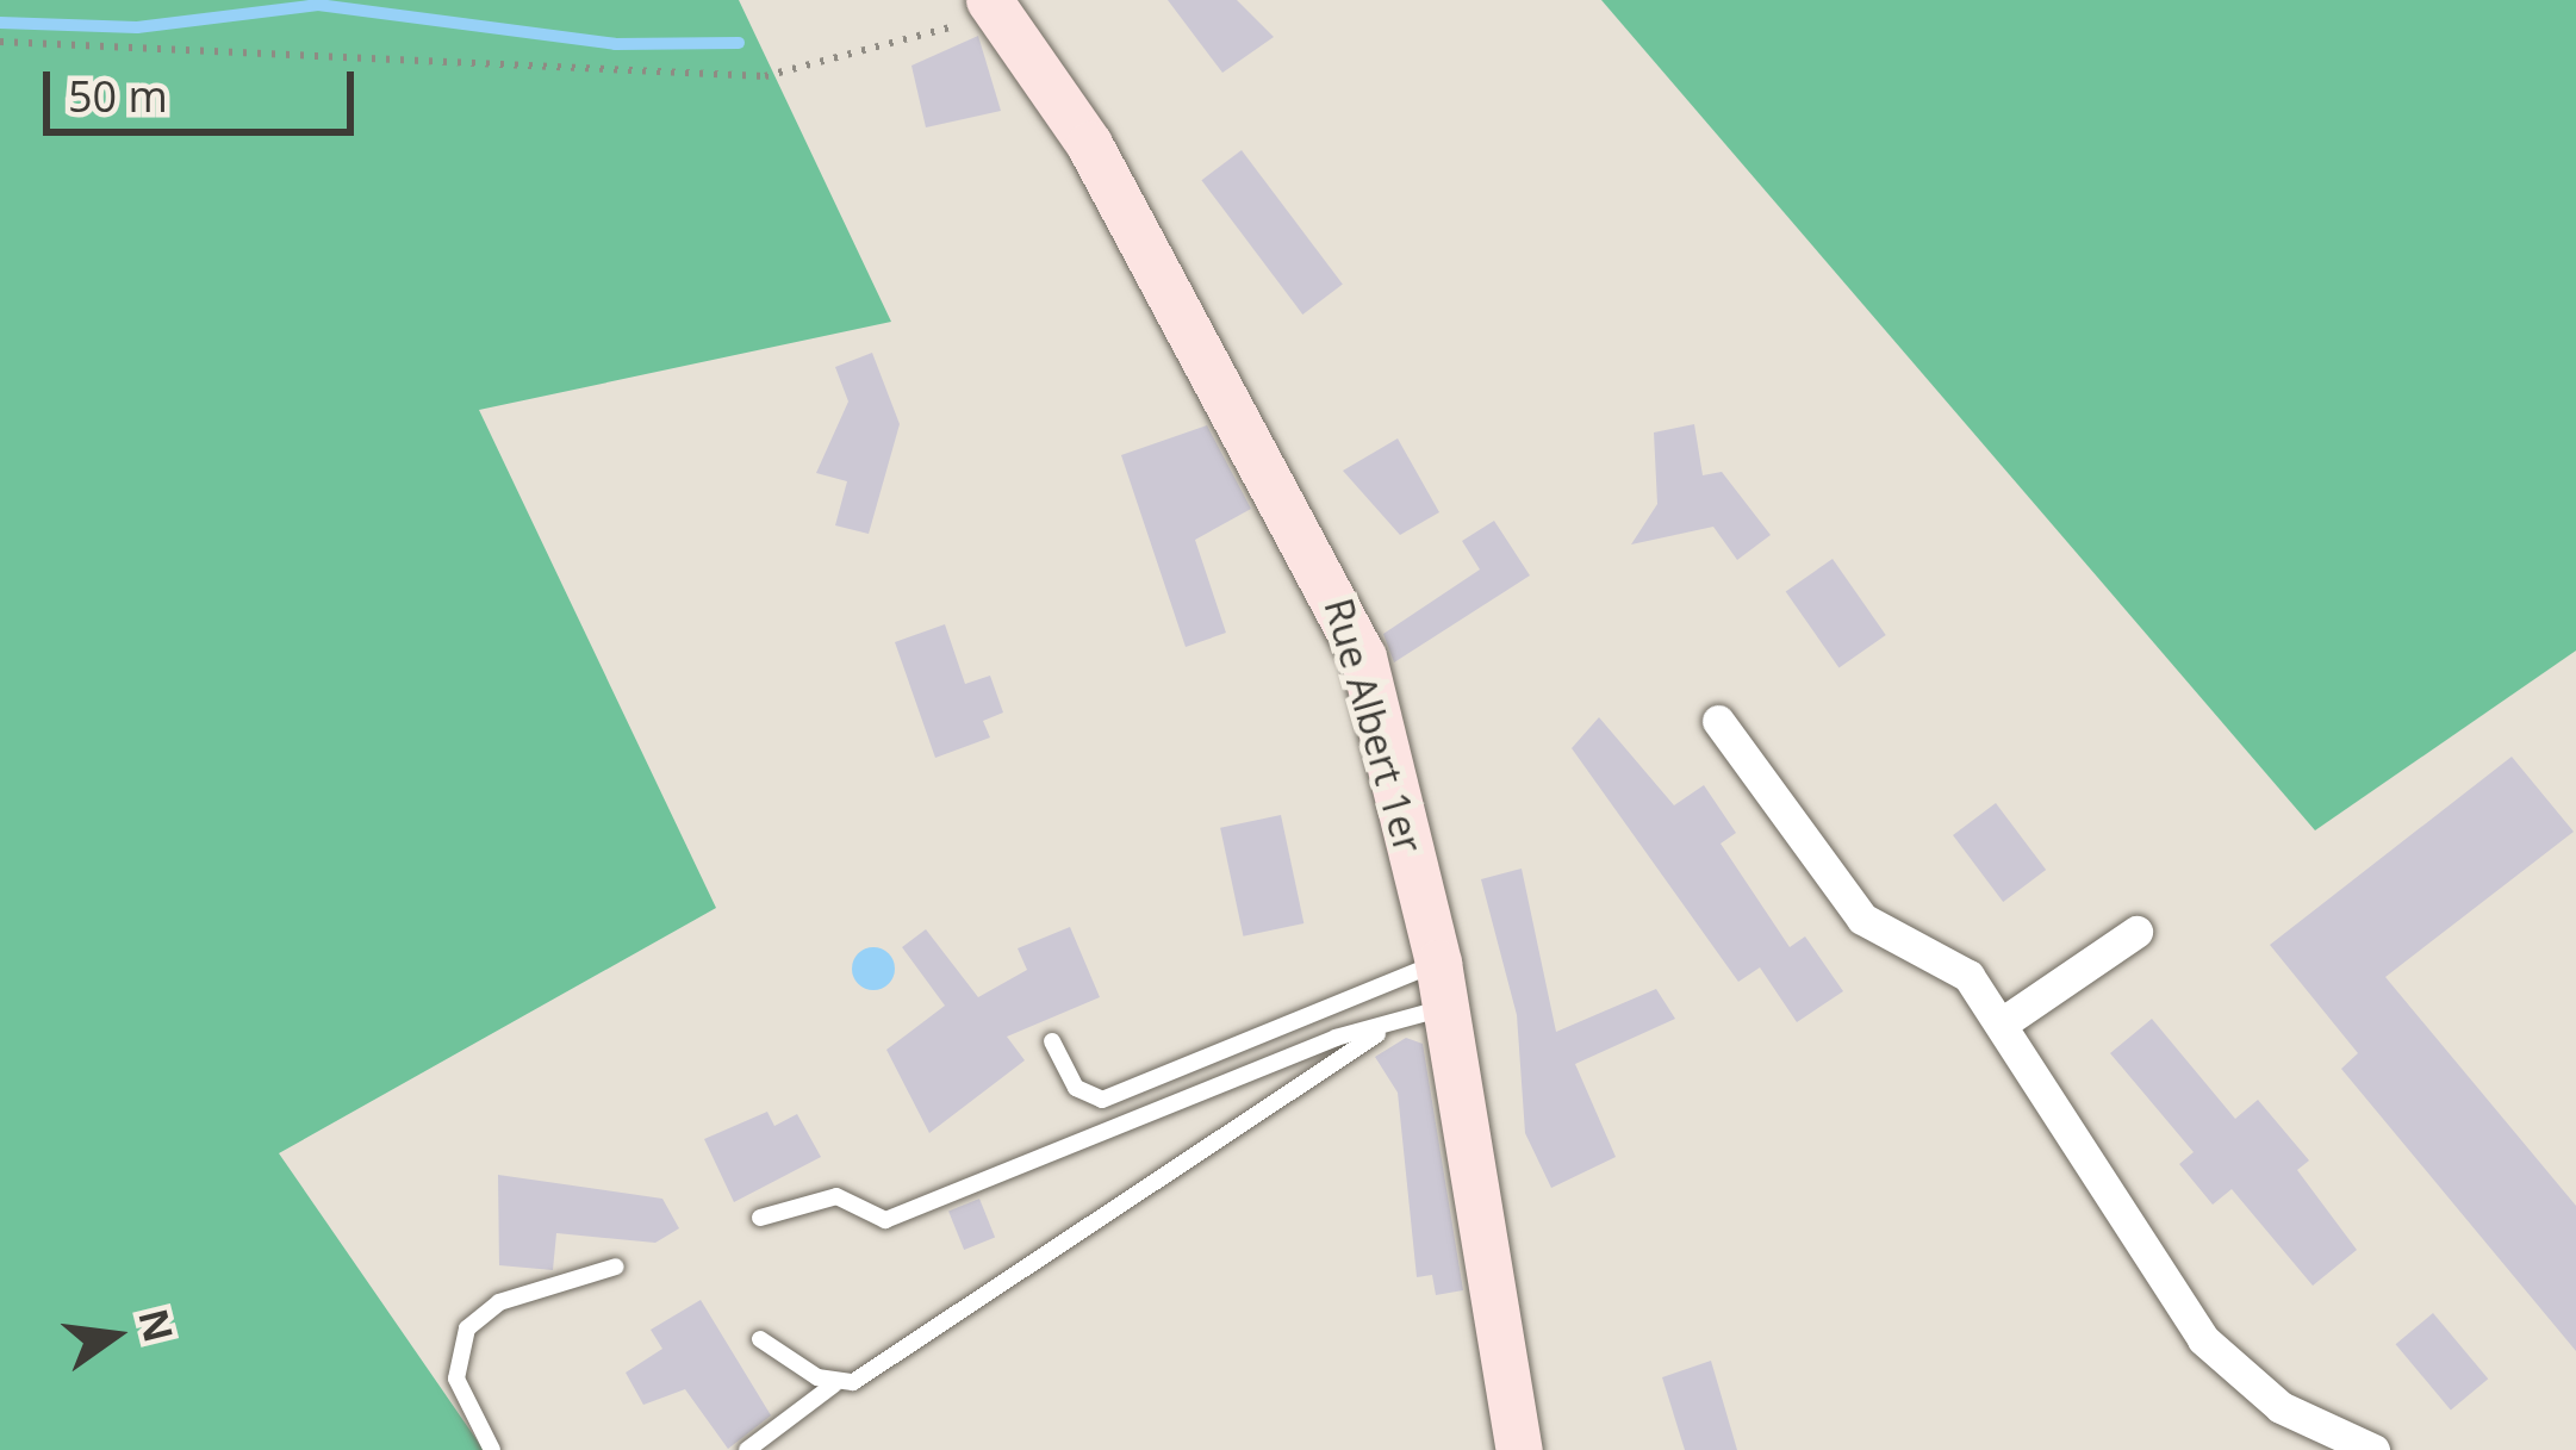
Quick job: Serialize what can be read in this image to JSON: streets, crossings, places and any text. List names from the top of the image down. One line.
{"streets":{"street":["Rue Albert 1er"]},"scale_bar":"50 m","north":"right"}
